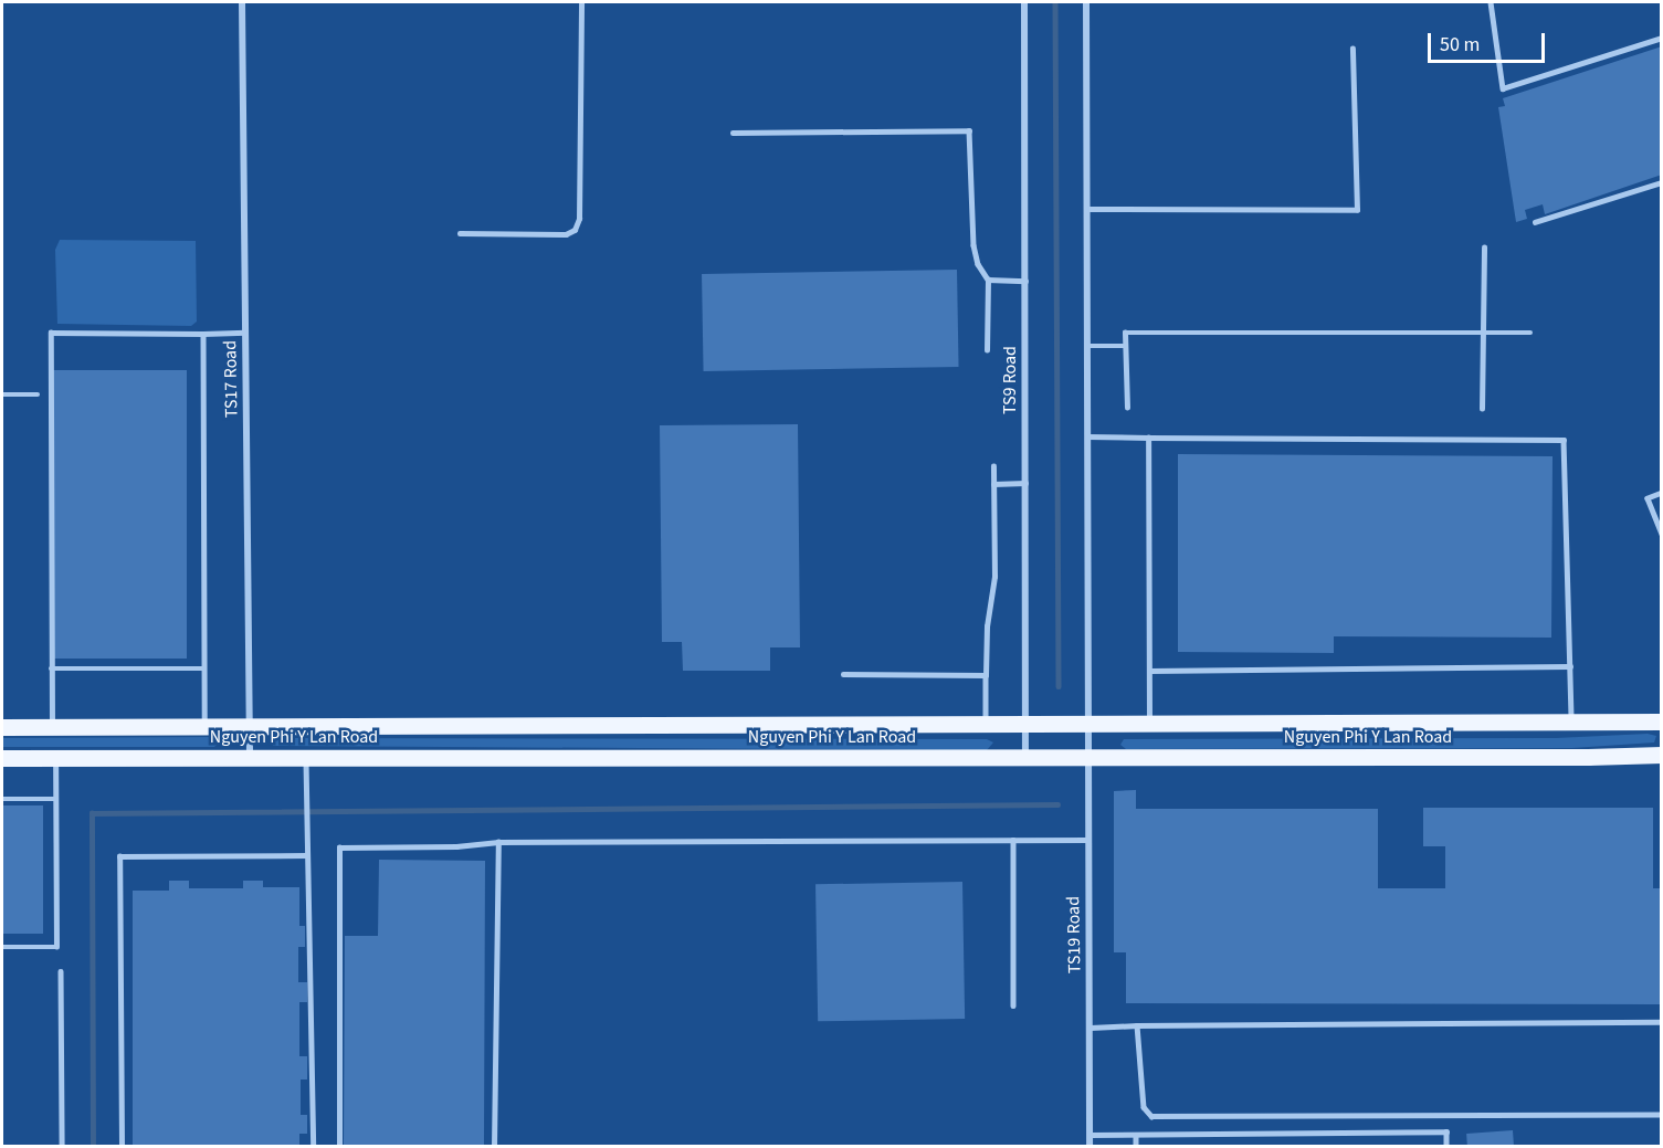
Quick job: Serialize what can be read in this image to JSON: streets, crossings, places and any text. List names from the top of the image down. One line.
{"streets":{"main road":["Nguyen Phi Y Lan Road"],"street":["TS17 Road","TS9 Road","TS19 Road"]},"crossings":[["TS17 Road","Nguyen Phi Y Lan Road"],["TS9 Road","Nguyen Phi Y Lan Road"],["Nguyen Phi Y Lan Road","TS19 Road"]],"scale_bar":"50 m"}
